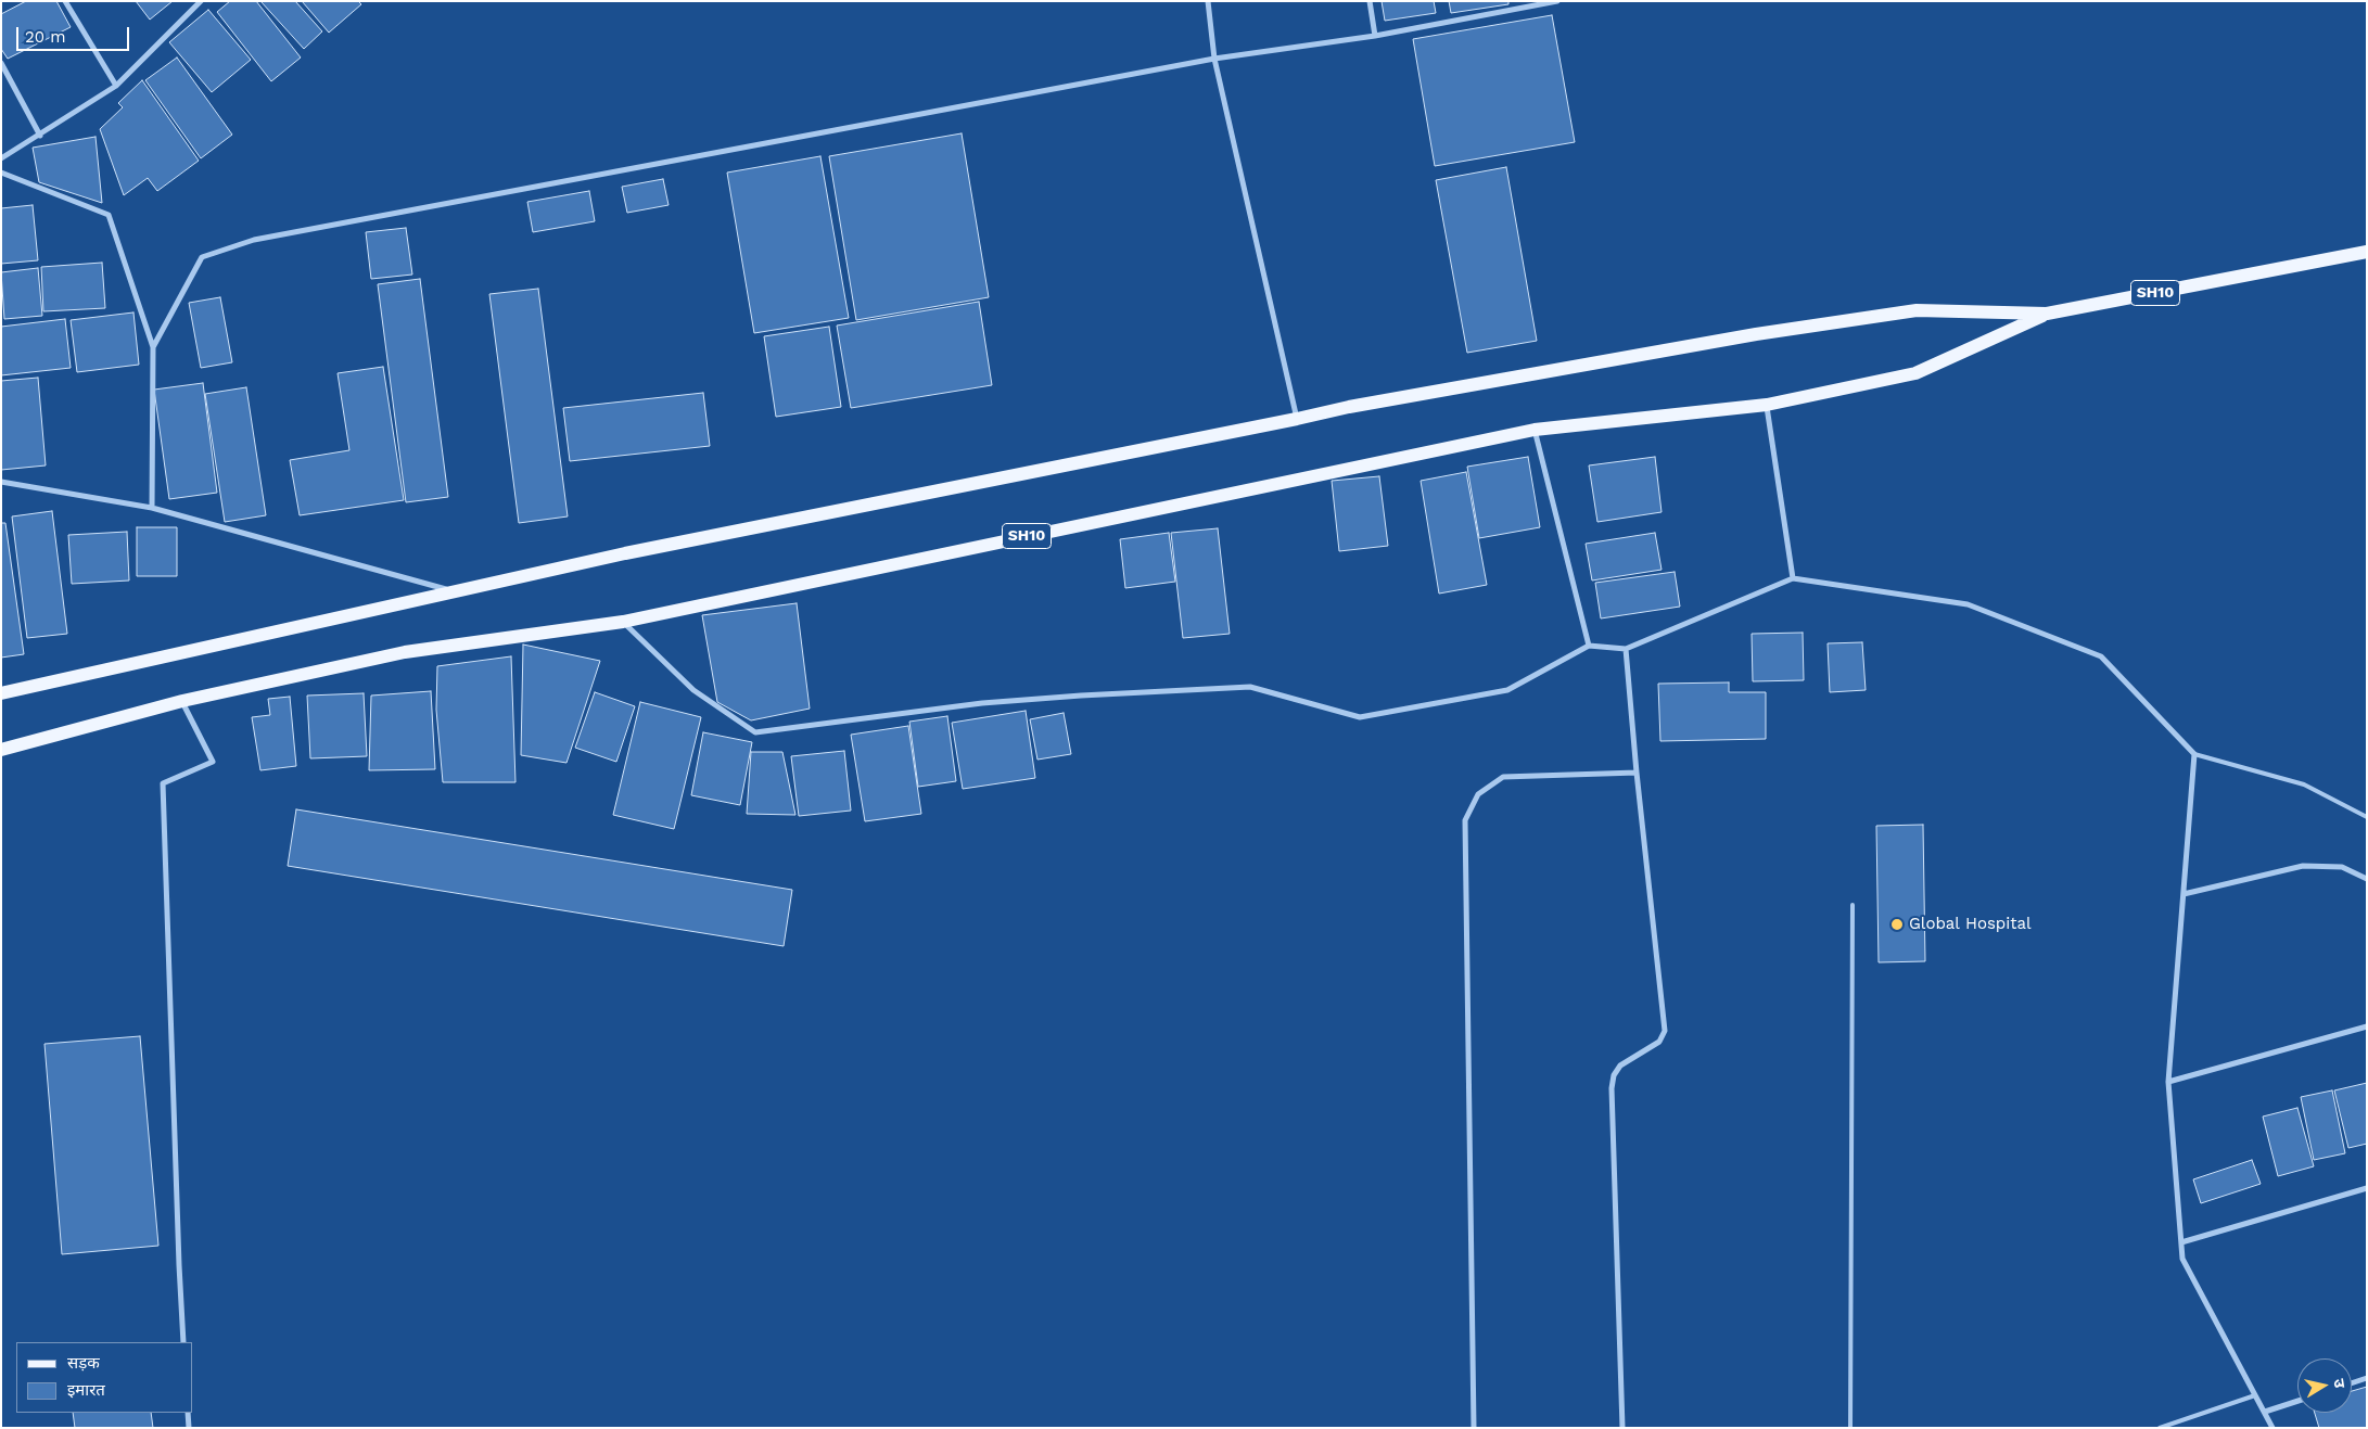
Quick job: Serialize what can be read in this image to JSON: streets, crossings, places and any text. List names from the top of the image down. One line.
{"streets":{"main road":["SH10"]},"places":["Global Hospital"],"legend":["सड़क","इमारत"],"scale_bar":"20 m","north":"right"}
